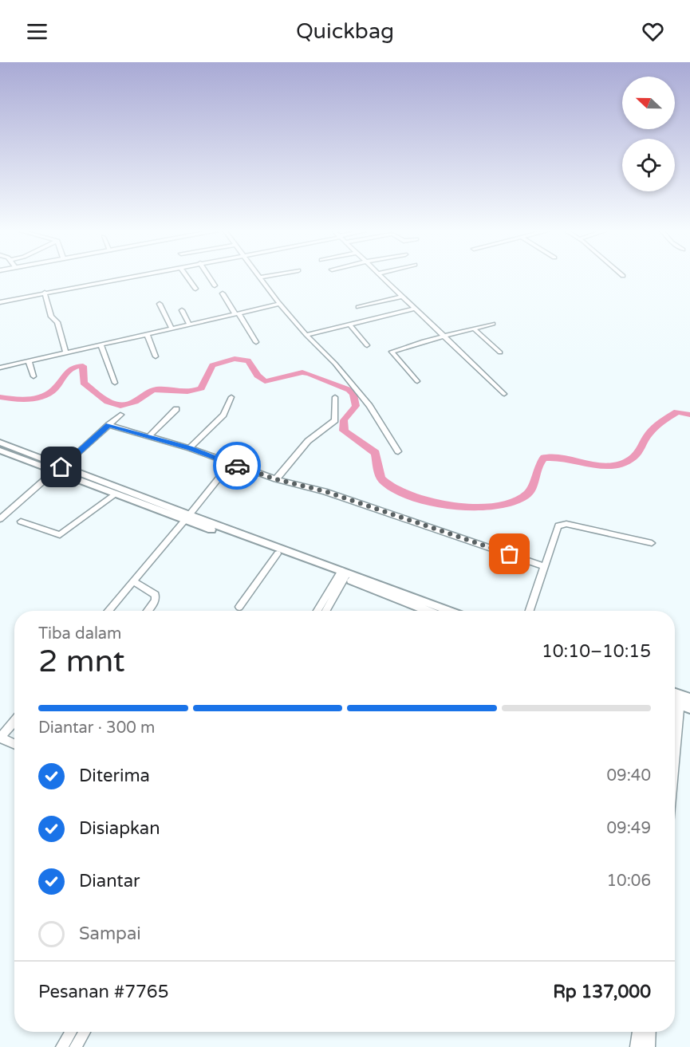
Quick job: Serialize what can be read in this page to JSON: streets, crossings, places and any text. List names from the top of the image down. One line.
{"north":"left","page":{"header":"Quickbag","heading":["2 mnt","Tiba dalam","10:10–10:15"],"panel":["Pesanan #7765","Rp 137,000"],"bar":"Diantar · 300 m","list":[["Diterima","09:40"],["Disiapkan","09:49"],["Diantar","10:06"],"Sampai"]}}
